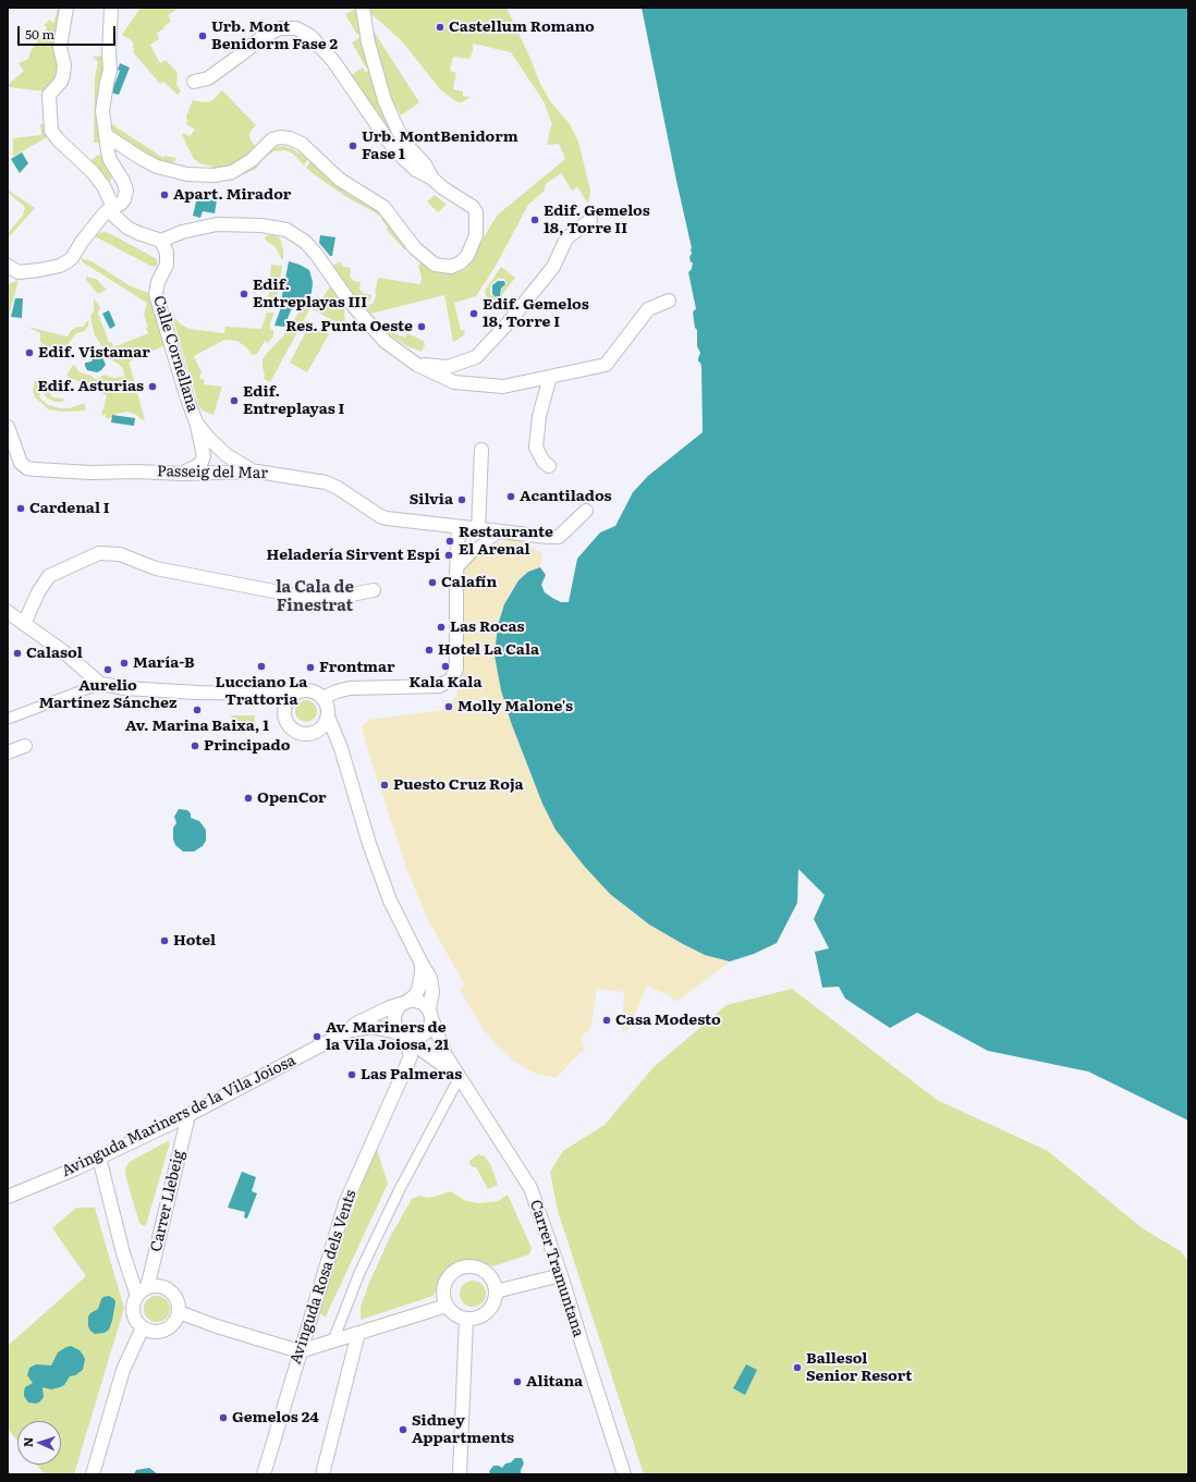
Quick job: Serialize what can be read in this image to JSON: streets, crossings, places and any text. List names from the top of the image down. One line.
{"streets":{"street":["Calle Cornellana","Passeig del Mar","Avinguda Mariners de la Vila Joiosa","Carrer Llebeig","Carrer Tramuntana","Avinguda Rosa dels Vents"]},"crossings":[["Calle Cornellana","Passeig del Mar"],["Avinguda Mariners de la Vila Joiosa","Carrer Llebeig"],["Avinguda Mariners de la Vila Joiosa","Carrer Tramuntana"],["Avinguda Mariners de la Vila Joiosa","Avinguda Rosa dels Vents"],["Carrer Tramuntana","Avinguda Rosa dels Vents"]],"districts":["la Cala de Finestrat"],"places":["Castellum Romano","Urb. Mont Benidorm Fase 2","Urb. MontBenidorm Fase 1","Apart. Mirador","Edif. Gemelos 18, Torre II","Edif. Entreplayas III","Edif. Gemelos 18, Torre I","Res. Punta Oeste","Edif. Vistamar","Edif. Asturias","Edif. Entreplayas I","Acantilados","Silvia","Cardenal I","Restaurante El Arenal","Heladería Sirvent Espí","Calafín","Las Rocas","Hotel La Cala","Calasol","María-B","Lucciano La Trattoria","Kala Kala","Frontmar","Aurelio Martínez Sánchez","Molly Malone's","Av. Marina Baixa, 1","Principado","Puesto Cruz Roja","OpenCor","Hotel","Casa Modesto","Av. Mariners de la Vila Joiosa, 21","Las Palmeras","Ballesol Senior Resort","Alitana","Gemelos 24","Sidney Appartments"],"scale_bar":"50 m","north":"left"}
